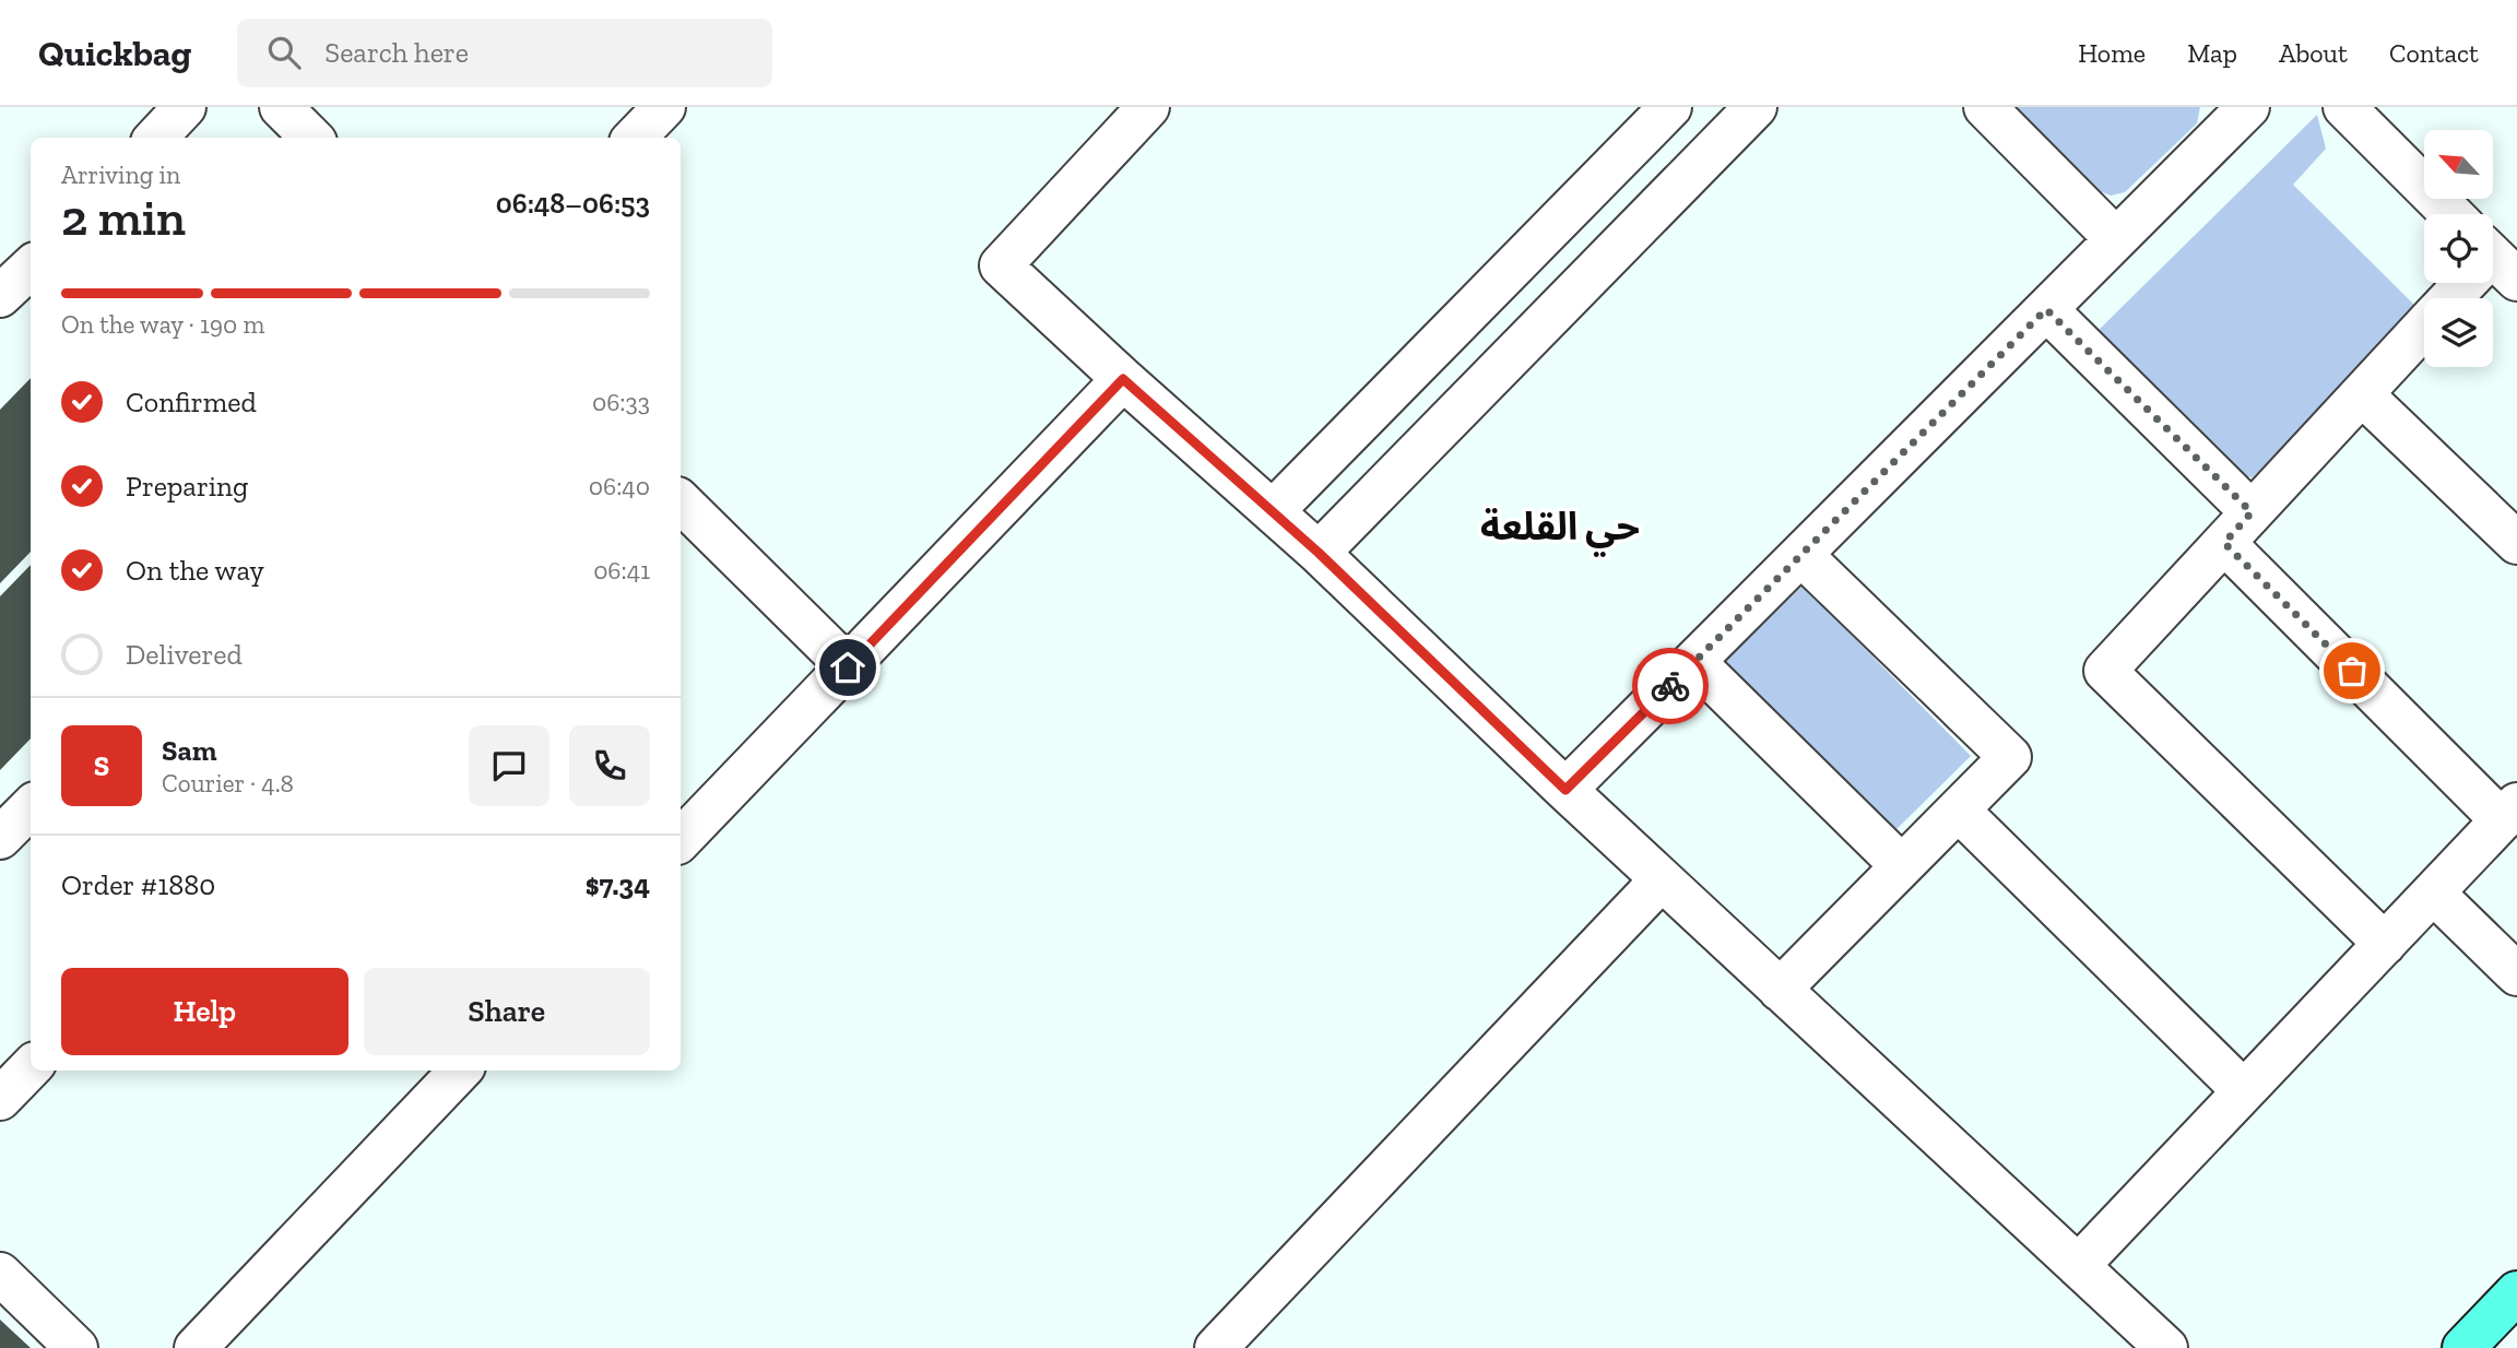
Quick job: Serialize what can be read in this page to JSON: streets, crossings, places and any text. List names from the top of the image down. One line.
{"districts":["حي القلعة"],"north":"top left","page":{"header":"Quickbag","search":"Search here","nav":["Home","Map","About","Contact"],"heading":["2 min","Arriving in","06:48–06:53"],"panel":["Sam","Courier · 4.8","Order #1880","$7.34"],"bar":"On the way · 190 m","list":[["Confirmed","06:33"],["Preparing","06:40"],["On the way","06:41"],"Delivered"],"round":"S","buttons":["Help","Share"]}}
